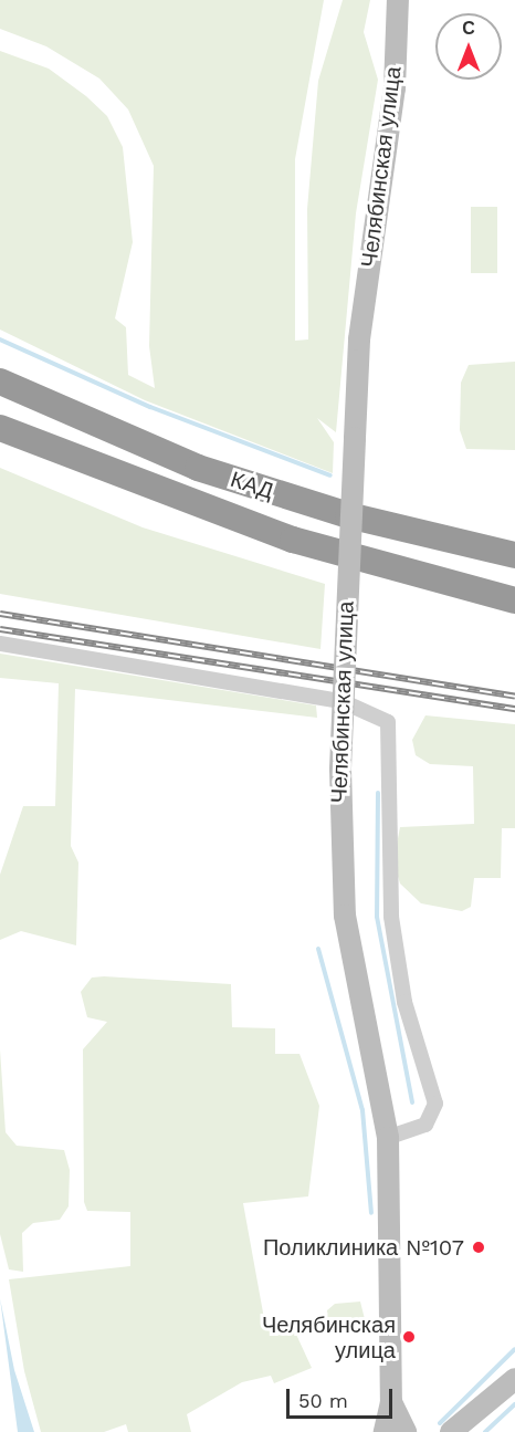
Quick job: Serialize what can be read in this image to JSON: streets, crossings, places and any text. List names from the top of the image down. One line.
{"streets":{"highway":["КАД"],"street":["Челябинская улица"]},"places":["Поликлиника №107","Челябинская улица"],"scale_bar":"50 m","north":"top"}
